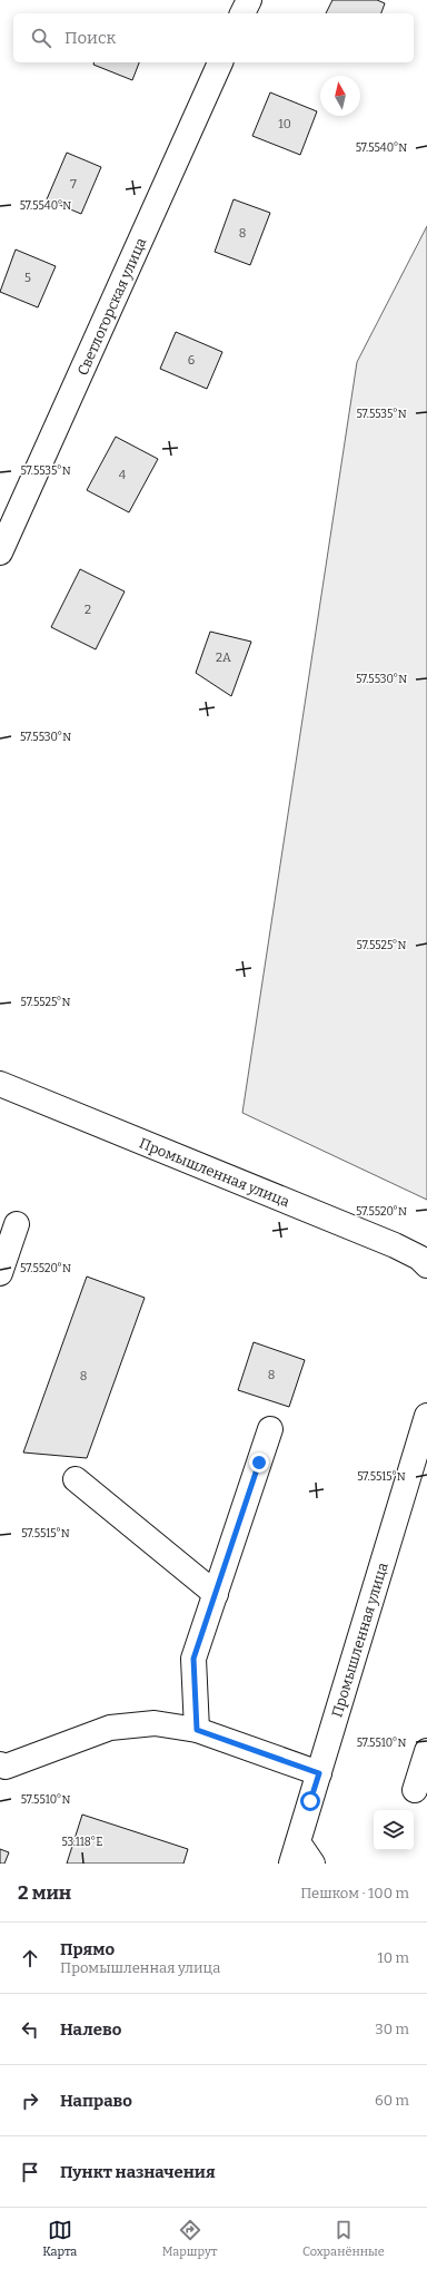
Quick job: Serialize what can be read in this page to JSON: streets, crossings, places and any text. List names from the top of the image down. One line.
{"streets":{"street":["Светлогорская улица","Промышленная улица"]},"house_numbers":["10","7","8","5","6","4","2","2А","8","8"],"north":"top","page":{"search":"Поиск","heading":["2 мин","Пешком · 100 m"],"list":[["Прямо","Промышленная улица","10 m"],["Налево","30 m"],["Направо","60 m"],"Пункт назначения"],"nav":["Карта","Маршрут","Сохранённые"]},"coordinates":["57.5540°N","57.5535°N","57.5530°N","57.5525°N","57.5520°N","57.5515°N","57.5510°N","53.118°E"]}
